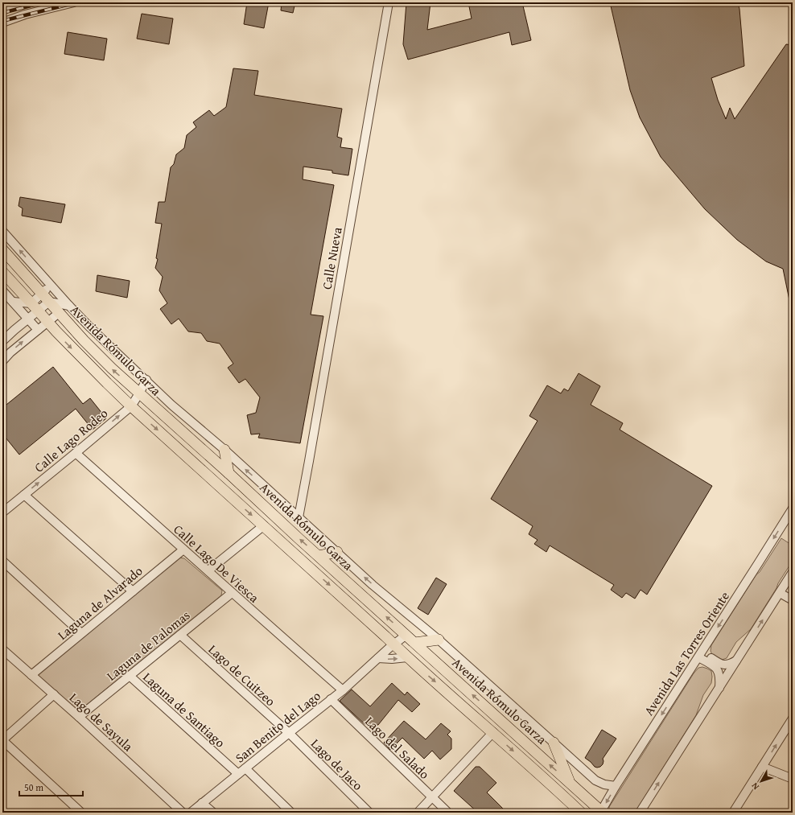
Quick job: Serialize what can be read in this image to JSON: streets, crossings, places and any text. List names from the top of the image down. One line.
{"streets":{"main road":["Avenida Rómulo Garza"],"street":["Calle Nueva","Calle Lago Rodeo","Calle Lago De Viesca","Laguna de Alvarado","Laguna de Palomas","Avenida Las Torres Oriente","Lago de Cuitzeo","Laguna de Santiago","Lago de Sayula","San Benito del Lago","Lago del Salado","Lago de Jaco"]},"crossings":[["Avenida Rómulo Garza","Calle Lago Rodeo"],["Avenida Rómulo Garza","Avenida Las Torres Oriente"],["Avenida Rómulo Garza","San Benito del Lago"],["Calle Lago Rodeo","Calle Lago De Viesca"],["Calle Lago De Viesca","Laguna de Alvarado"],["Calle Lago De Viesca","Laguna de Palomas"],["Calle Lago De Viesca","San Benito del Lago"],["Laguna de Alvarado","Lago de Sayula"],["Laguna de Palomas","Lago de Cuitzeo"],["Laguna de Palomas","Laguna de Santiago"],["Laguna de Palomas","Lago de Sayula"],["Lago de Cuitzeo","San Benito del Lago"],["Lago de Cuitzeo","Lago de Jaco"],["Laguna de Santiago","San Benito del Lago"],["San Benito del Lago","Lago del Salado"],["San Benito del Lago","Lago de Jaco"]],"one_way":["Calle Lago Rodeo"],"scale_bar":"50 m","north":"bottom left"}
